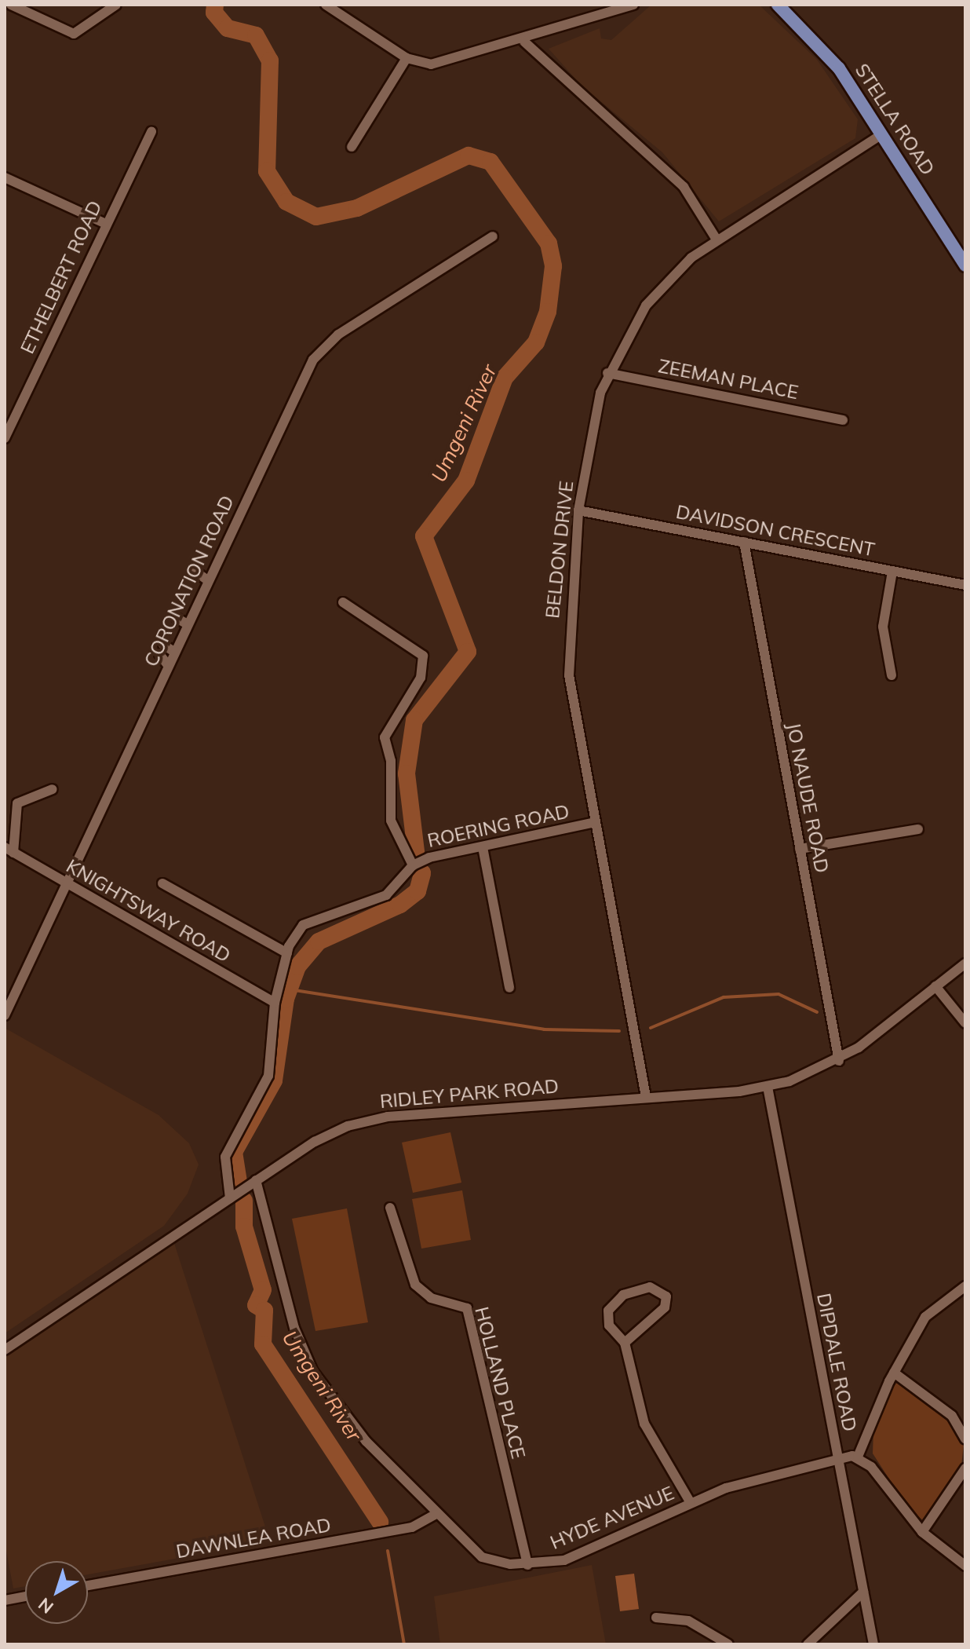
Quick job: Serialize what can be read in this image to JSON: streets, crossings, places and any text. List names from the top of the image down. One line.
{"streets":{"main road":["STELLA ROAD"],"street":["ETHELBERT ROAD","ZEEMAN PLACE","DAVIDSON CRESCENT","BELDON DRIVE","CORONATION ROAD","JO NAUDE ROAD","ROERING ROAD","KNIGHTSWAY ROAD","RIDLEY PARK ROAD","DIPDALE ROAD","HOLLAND PLACE","HYDE AVENUE","DAWNLEA ROAD"]},"crossings":[["STELLA ROAD","BELDON DRIVE"],["ZEEMAN PLACE","BELDON DRIVE"],["DAVIDSON CRESCENT","BELDON DRIVE"],["DAVIDSON CRESCENT","JO NAUDE ROAD"],["BELDON DRIVE","ROERING ROAD"],["BELDON DRIVE","RIDLEY PARK ROAD"],["CORONATION ROAD","KNIGHTSWAY ROAD"],["JO NAUDE ROAD","RIDLEY PARK ROAD"],["RIDLEY PARK ROAD","DIPDALE ROAD"],["RIDLEY PARK ROAD","HYDE AVENUE"],["DIPDALE ROAD","HYDE AVENUE"],["HOLLAND PLACE","HYDE AVENUE"],["HYDE AVENUE","DAWNLEA ROAD"]],"water":["Umgeni River"],"north":"bottom left"}
